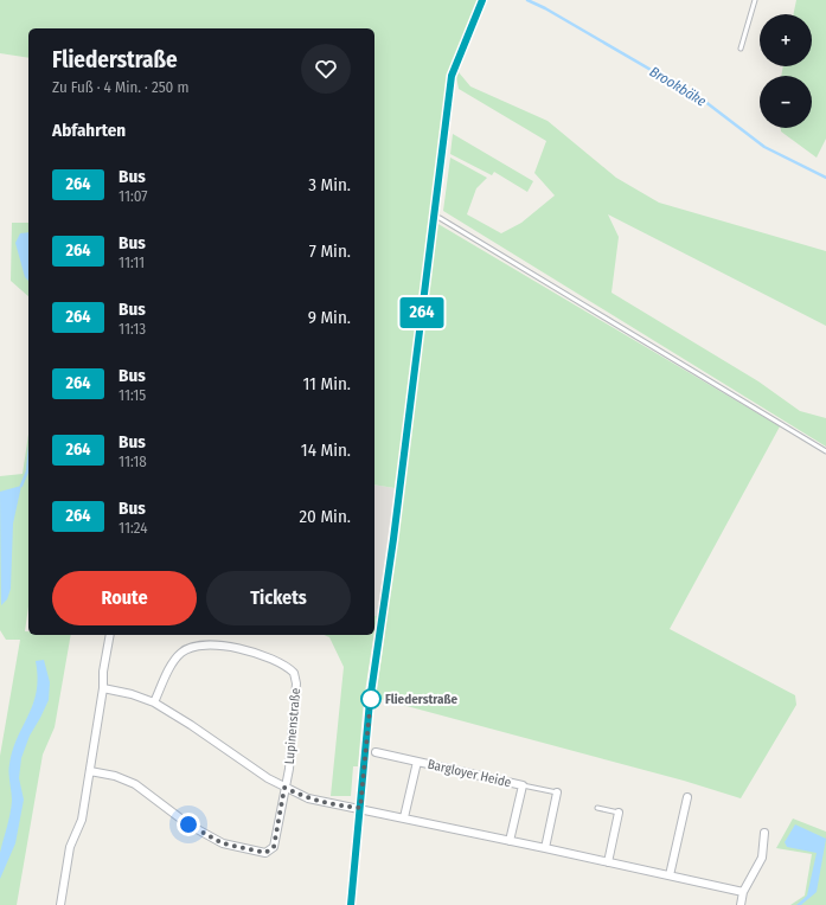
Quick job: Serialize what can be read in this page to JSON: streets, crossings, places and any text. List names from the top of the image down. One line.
{"streets":{"street":["Lupinenstraße","Bargloyer Heide"]},"water":["Brookbäke"],"places":["Fliederstraße"],"lines":["bus line 264"],"page":{"on_map":"264","map_buttons":["+","−"],"heading":[["Fliederstraße","Zu Fuß · 4 Min. · 250 m"],"Abfahrten"],"list":[{"mark":"264","name":"Bus","note":"11:07","value":"3 Min."},{"mark":"264","name":"Bus","note":"11:11","value":"7 Min."},{"mark":"264","name":"Bus","note":"11:13","value":"9 Min."},{"mark":"264","name":"Bus","note":"11:15","value":"11 Min."},{"mark":"264","name":"Bus","note":"11:18","value":"14 Min."},{"mark":"264","name":"Bus","note":"11:24","value":"20 Min."}],"buttons":["Route","Tickets"]}}
